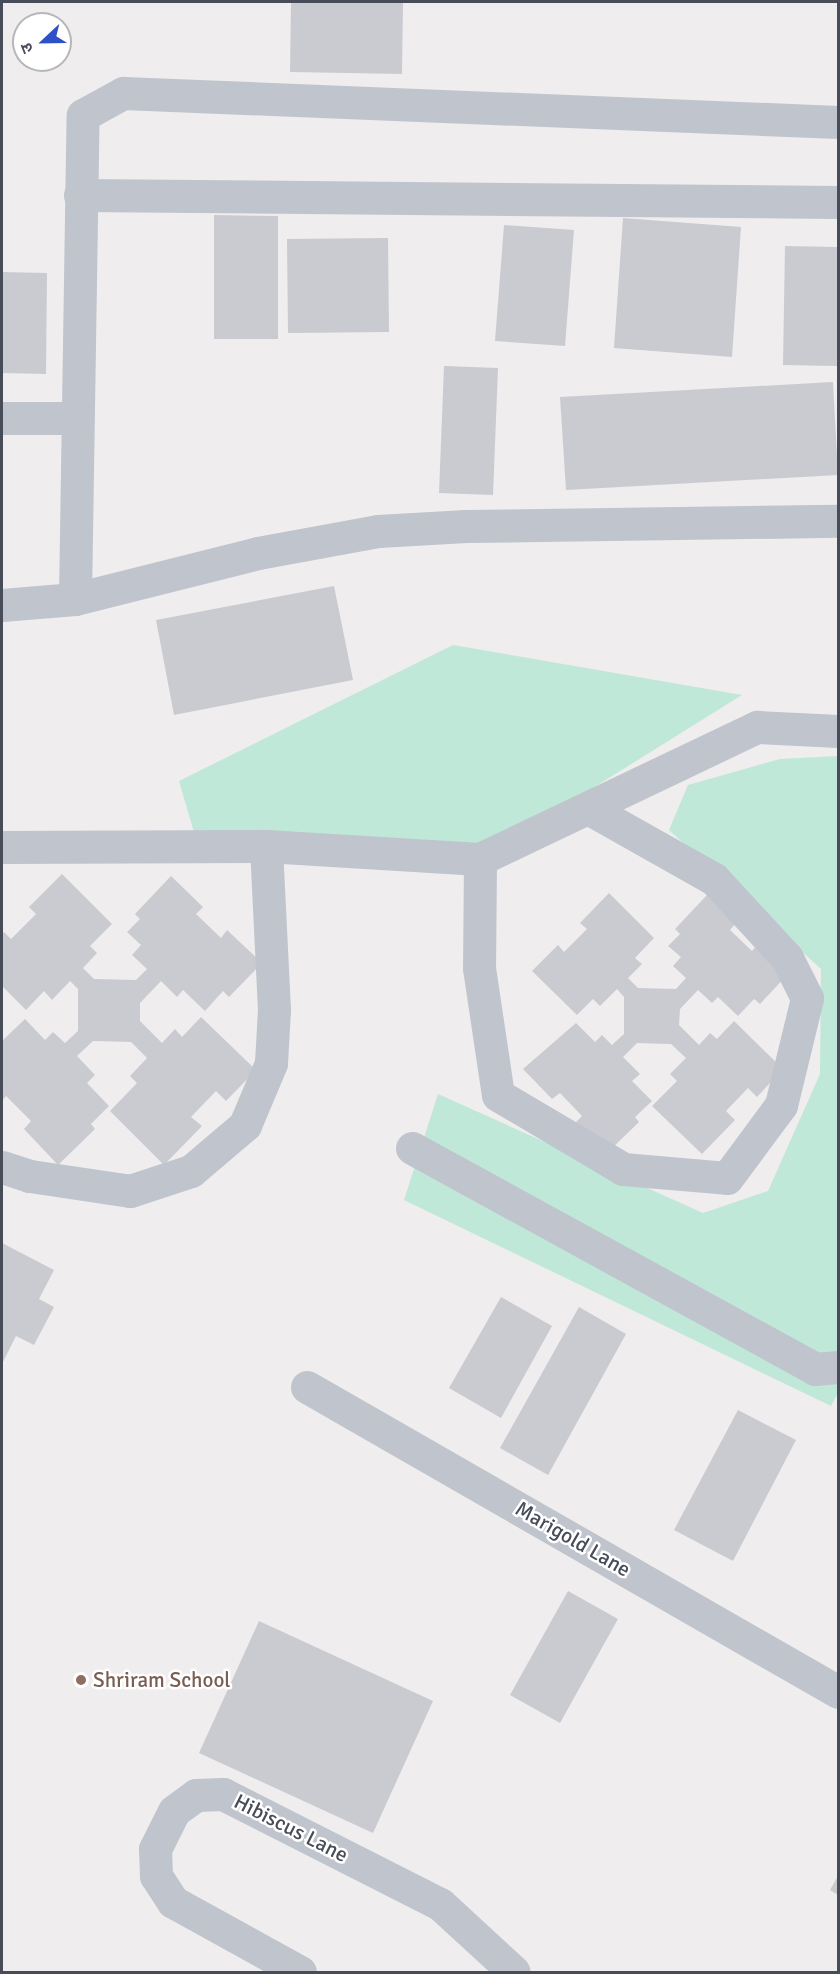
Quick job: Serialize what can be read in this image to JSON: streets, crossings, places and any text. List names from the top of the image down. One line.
{"streets":{"street":["Marigold Lane","Hibiscus Lane"]},"places":["Shriram School"],"north":"left"}
